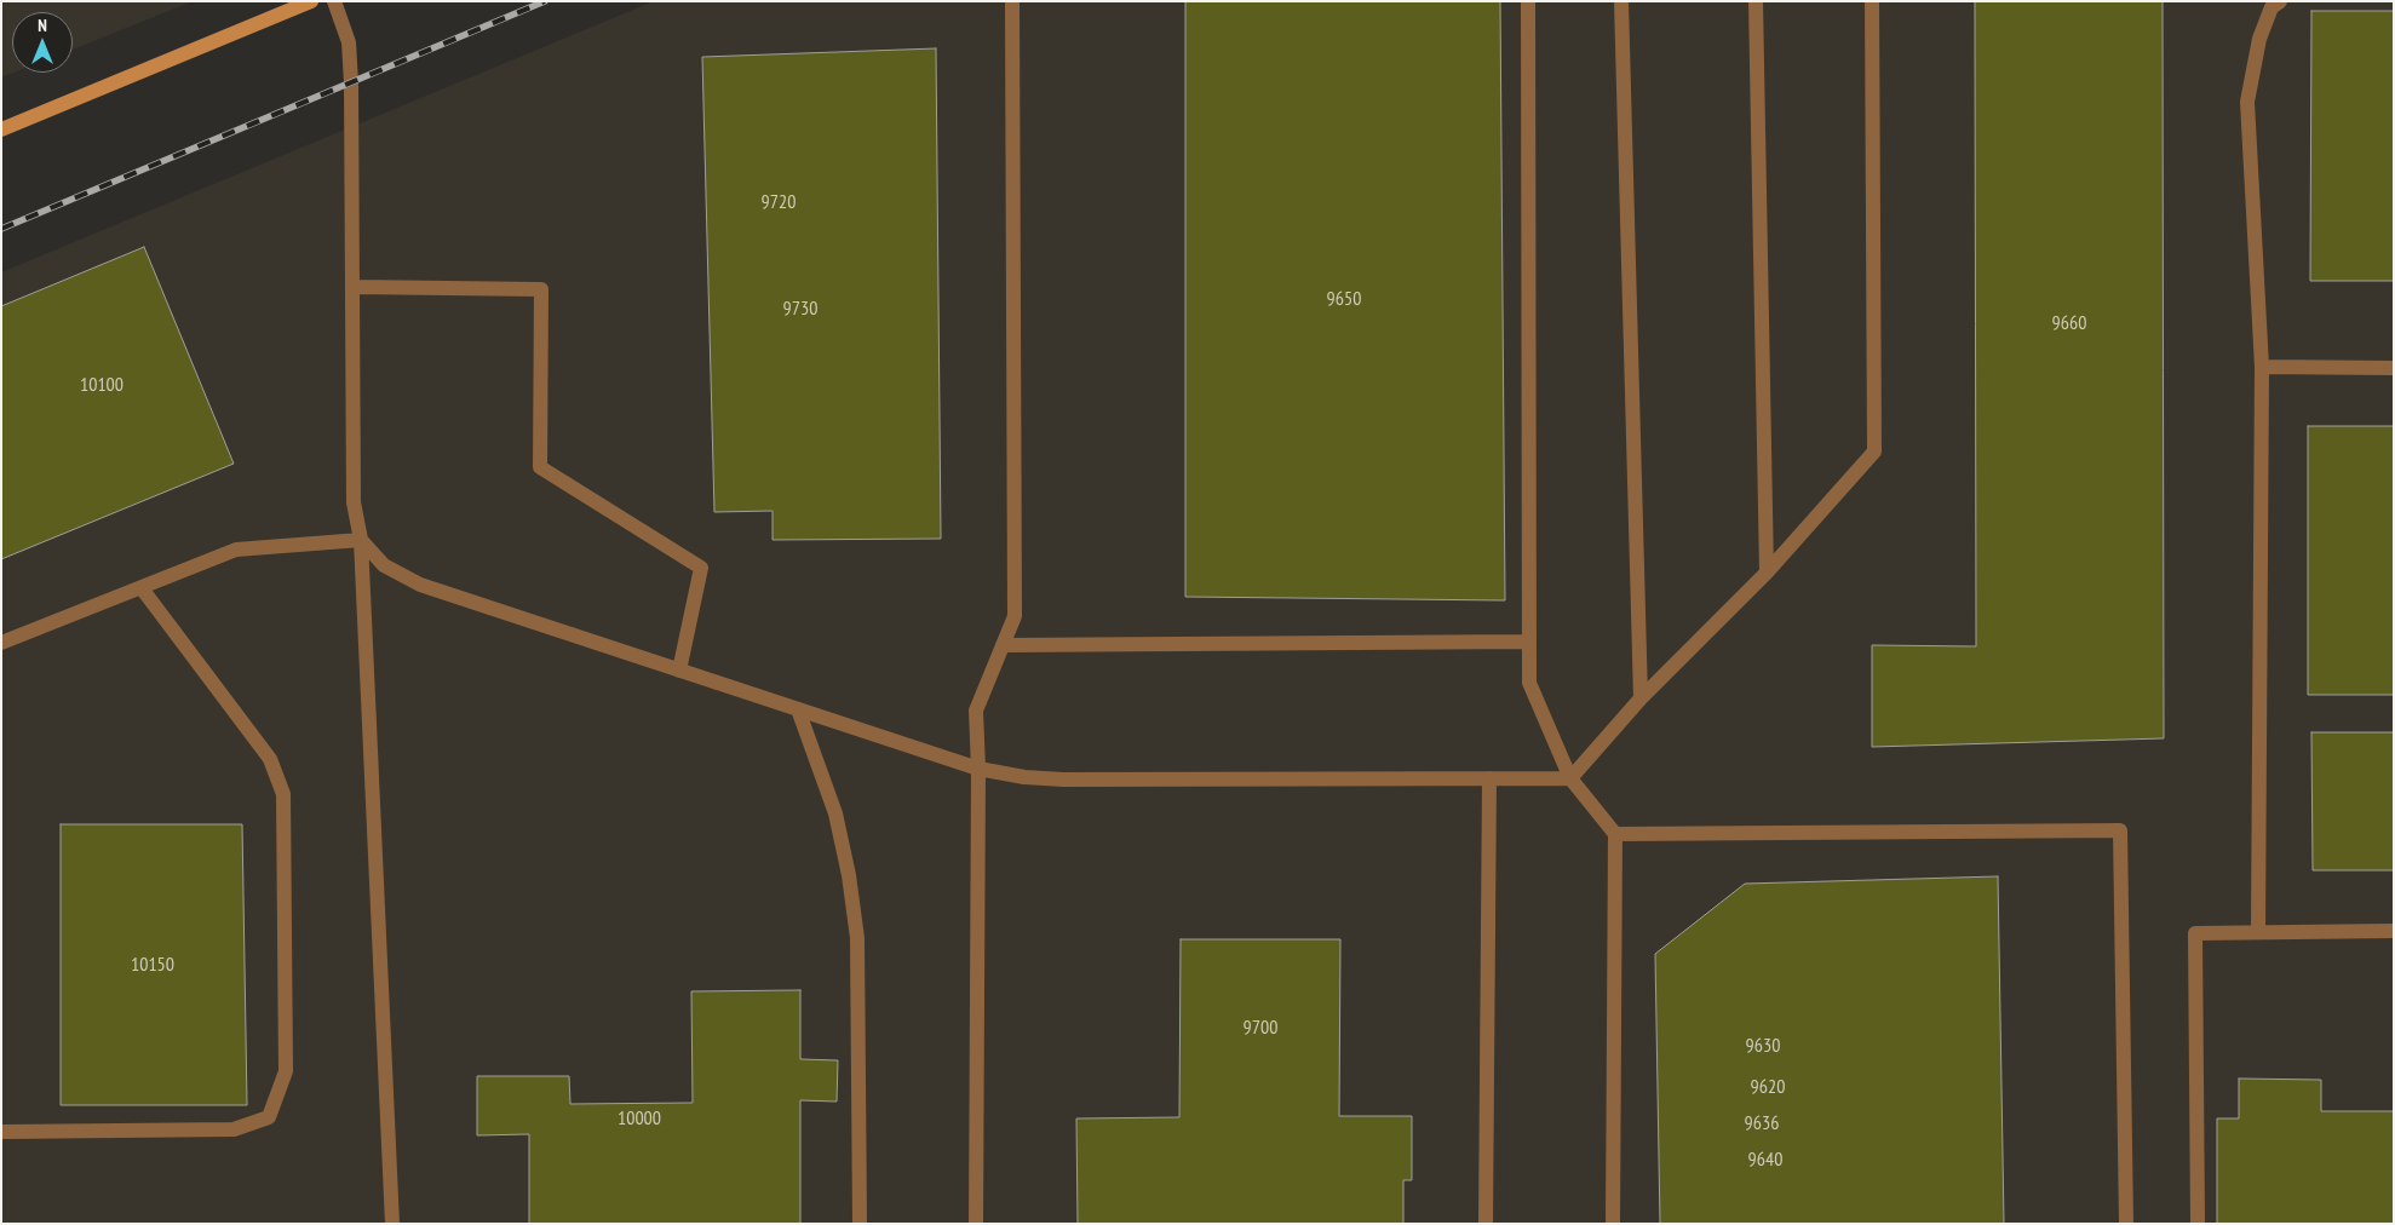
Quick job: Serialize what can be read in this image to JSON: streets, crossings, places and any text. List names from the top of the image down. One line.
{"house_numbers":["9720","9650","9730","9660","10100","10150","9700","9630","9620","10000","9636","9640"],"north":"top"}
